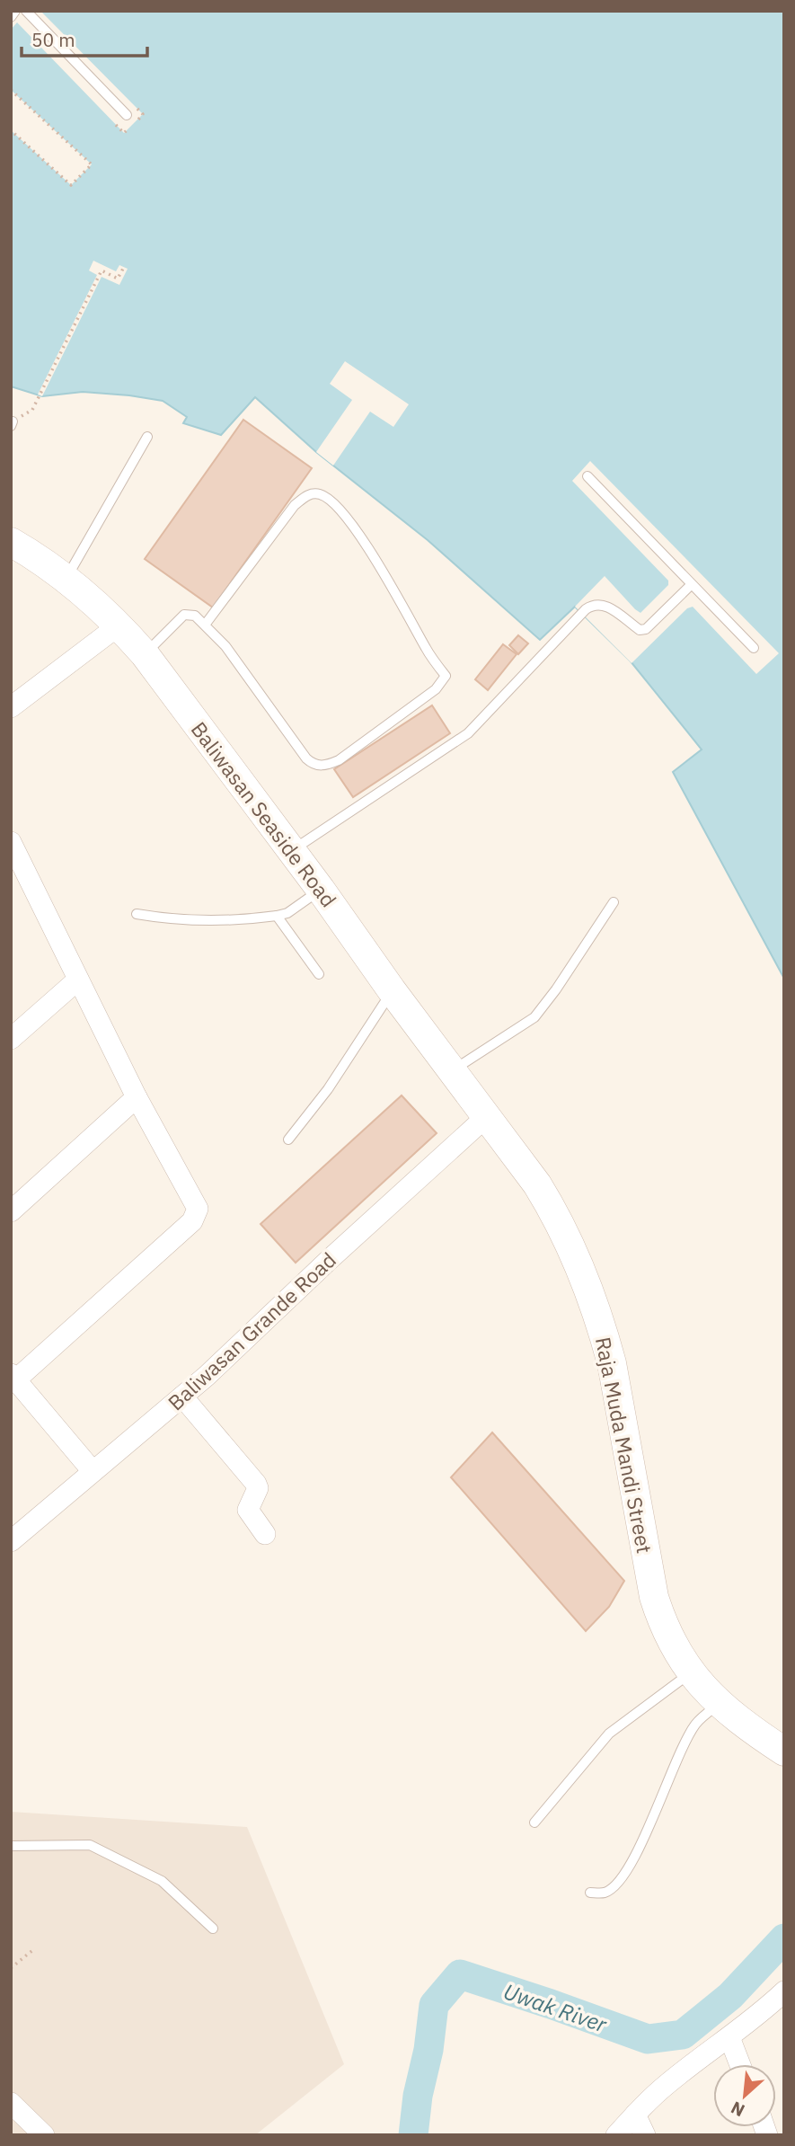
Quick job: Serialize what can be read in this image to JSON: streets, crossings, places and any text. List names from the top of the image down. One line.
{"streets":{"main road":["Baliwasan Seaside Road","Raja Muda Mandi Street"],"street":["Baliwasan Grande Road"]},"crossings":[["Baliwasan Seaside Road","Baliwasan Grande Road"],["Baliwasan Seaside Road","Raja Muda Mandi Street"],["Baliwasan Grande Road","Raja Muda Mandi Street"]],"water":["Uwak River"],"scale_bar":"50 m","north":"bottom left"}
